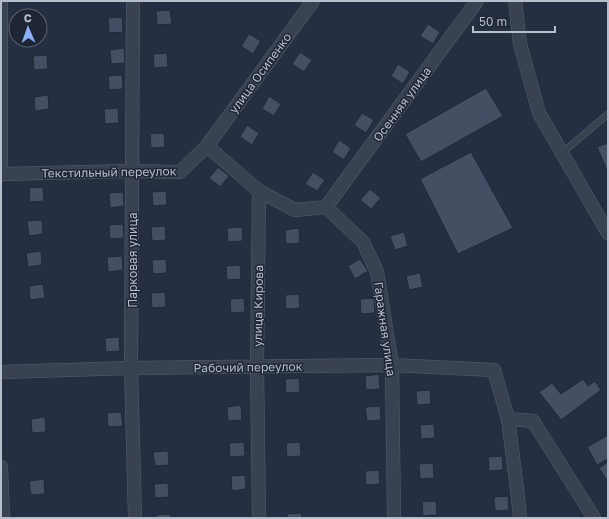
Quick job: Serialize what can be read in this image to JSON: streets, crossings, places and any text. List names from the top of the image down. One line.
{"streets":{"street":["улица Осипенко","Осенняя улица","Текстильный переулок","Парковая улица","улица Кирова","Гаражная улица","Рабочий переулок"]},"crossings":[["улица Осипенко","Текстильный переулок"],["Осенняя улица","Гаражная улица"],["Текстильный переулок","Парковая улица"],["Парковая улица","Рабочий переулок"],["улица Кирова","Рабочий переулок"],["Гаражная улица","Рабочий переулок"]],"scale_bar":"50 m","north":"top"}
